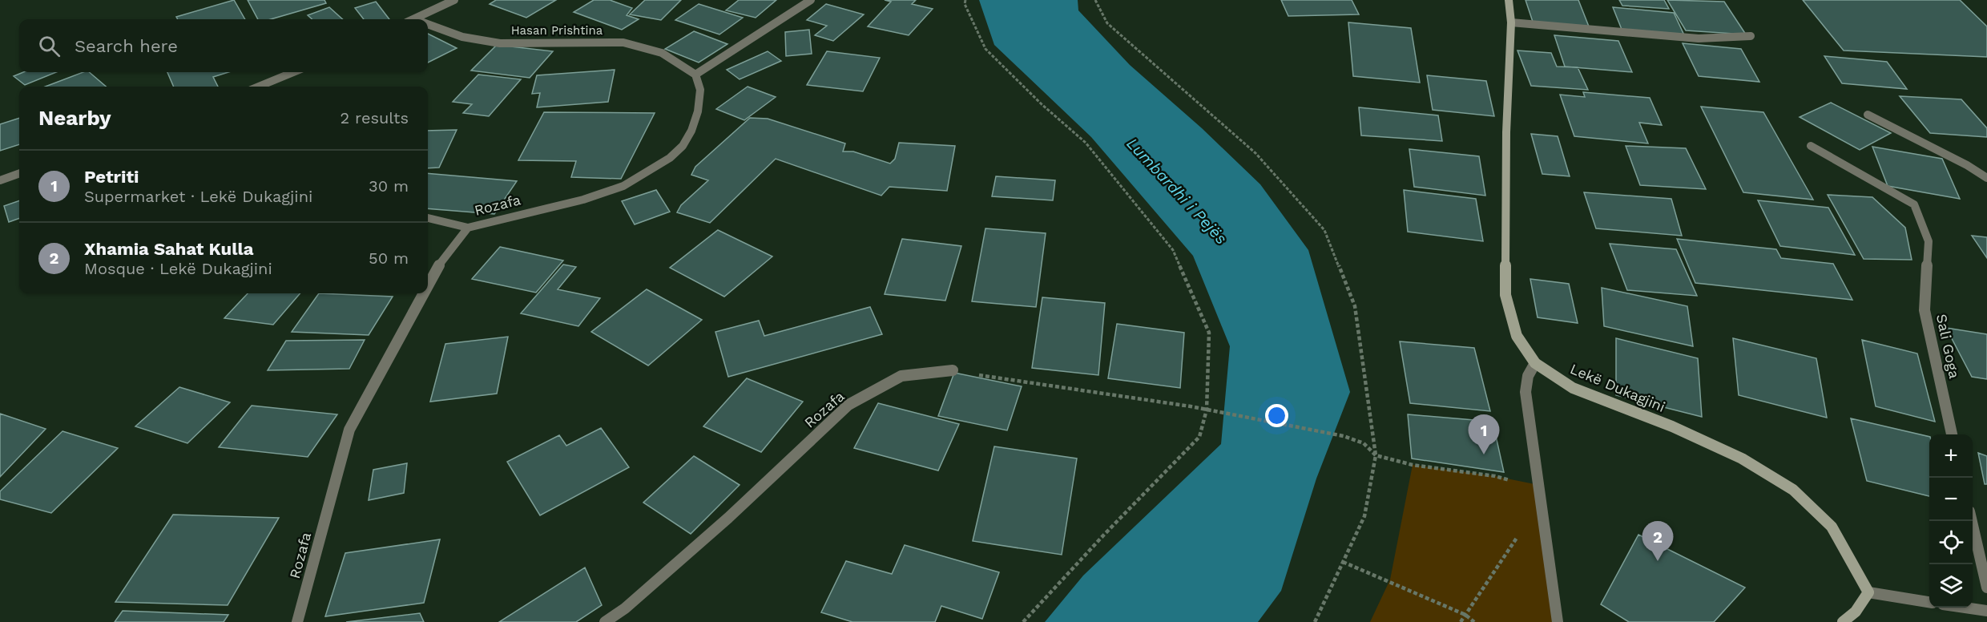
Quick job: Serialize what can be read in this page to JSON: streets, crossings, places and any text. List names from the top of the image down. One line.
{"streets":{"street":["Hasan Prishtina","Rozafa","Sali Goga","Lekë Dukagjini"]},"crossings":[["Hasan Prishtina","Rozafa"]],"water":["Lumbardhi i Pejës"],"page":{"search":"Search here","heading":["Nearby","2 results"],"list":[{"mark":"1","name":"Petriti","note":"Supermarket · Lekë Dukagjini","value":"30 m"},{"mark":"2","name":"Xhamia Sahat Kulla","note":"Mosque · Lekë Dukagjini","value":"50 m"}],"pins":["1","2"],"map_buttons":["+","−"]}}
